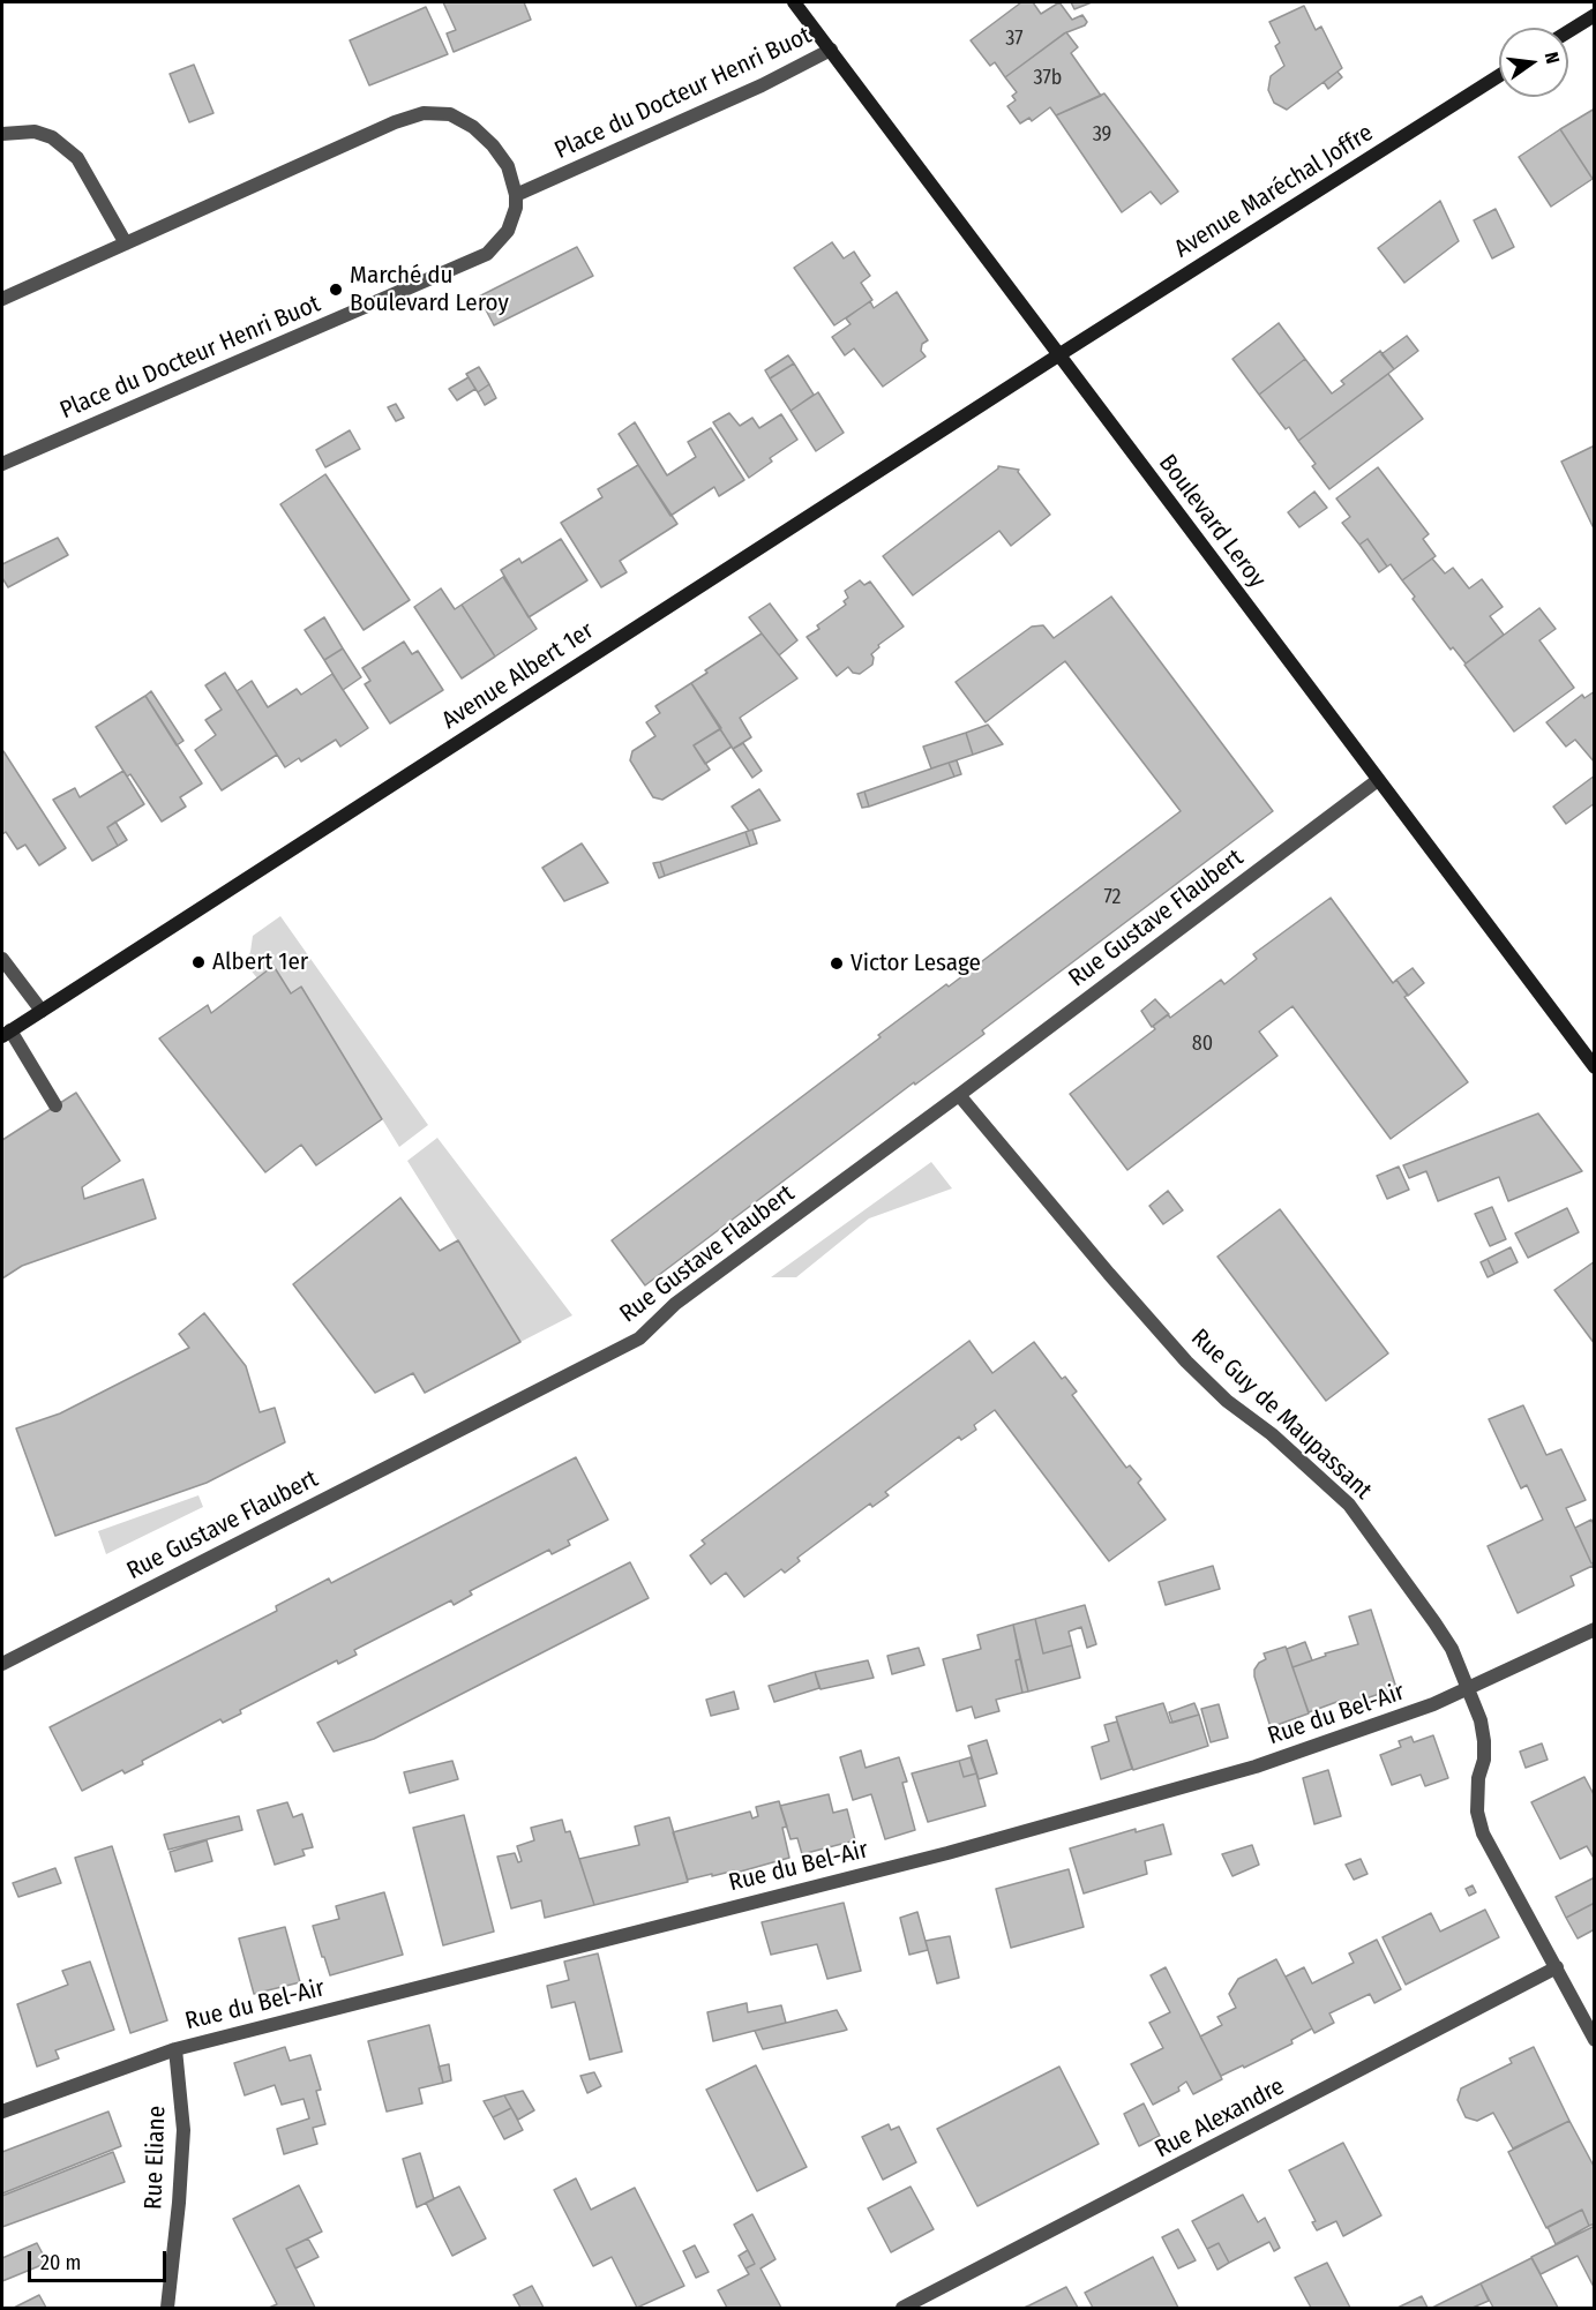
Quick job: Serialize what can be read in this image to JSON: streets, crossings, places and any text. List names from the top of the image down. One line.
{"streets":{"street":["Place du Docteur Henri Buot","Avenue Maréchal Joffre","Boulevard Leroy","Avenue Albert 1er","Rue Gustave Flaubert","Rue Guy de Maupassant","Rue du Bel-Air","Rue Alexandre","Rue Eliane"]},"crossings":[["Place du Docteur Henri Buot","Boulevard Leroy"],["Avenue Maréchal Joffre","Boulevard Leroy"],["Avenue Maréchal Joffre","Avenue Albert 1er"],["Boulevard Leroy","Avenue Albert 1er"],["Boulevard Leroy","Rue Gustave Flaubert"],["Rue Gustave Flaubert","Rue Guy de Maupassant"],["Rue Guy de Maupassant","Rue du Bel-Air"],["Rue du Bel-Air","Rue Eliane"]],"places":["Marché du Boulevard Leroy","Albert 1er","Victor Lesage"],"house_numbers":["37","37b","39","72","80"],"scale_bar":"20 m","north":"right"}
